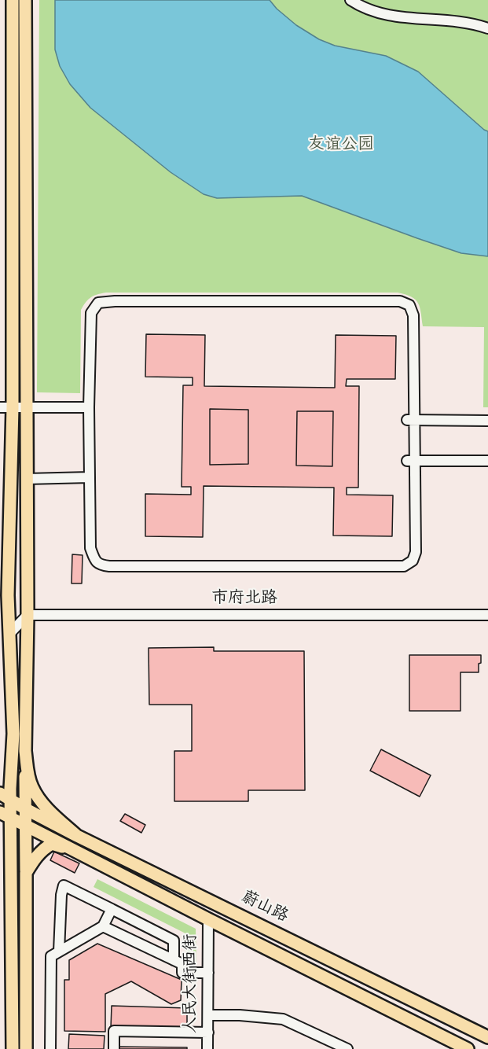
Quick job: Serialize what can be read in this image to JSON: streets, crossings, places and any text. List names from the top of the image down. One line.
{"streets":{"main road":["蔚山路"],"street":["市府北路","人民大街西街"]},"crossings":[["蔚山路","人民大街西街"]],"parks":["友谊公园"]}
